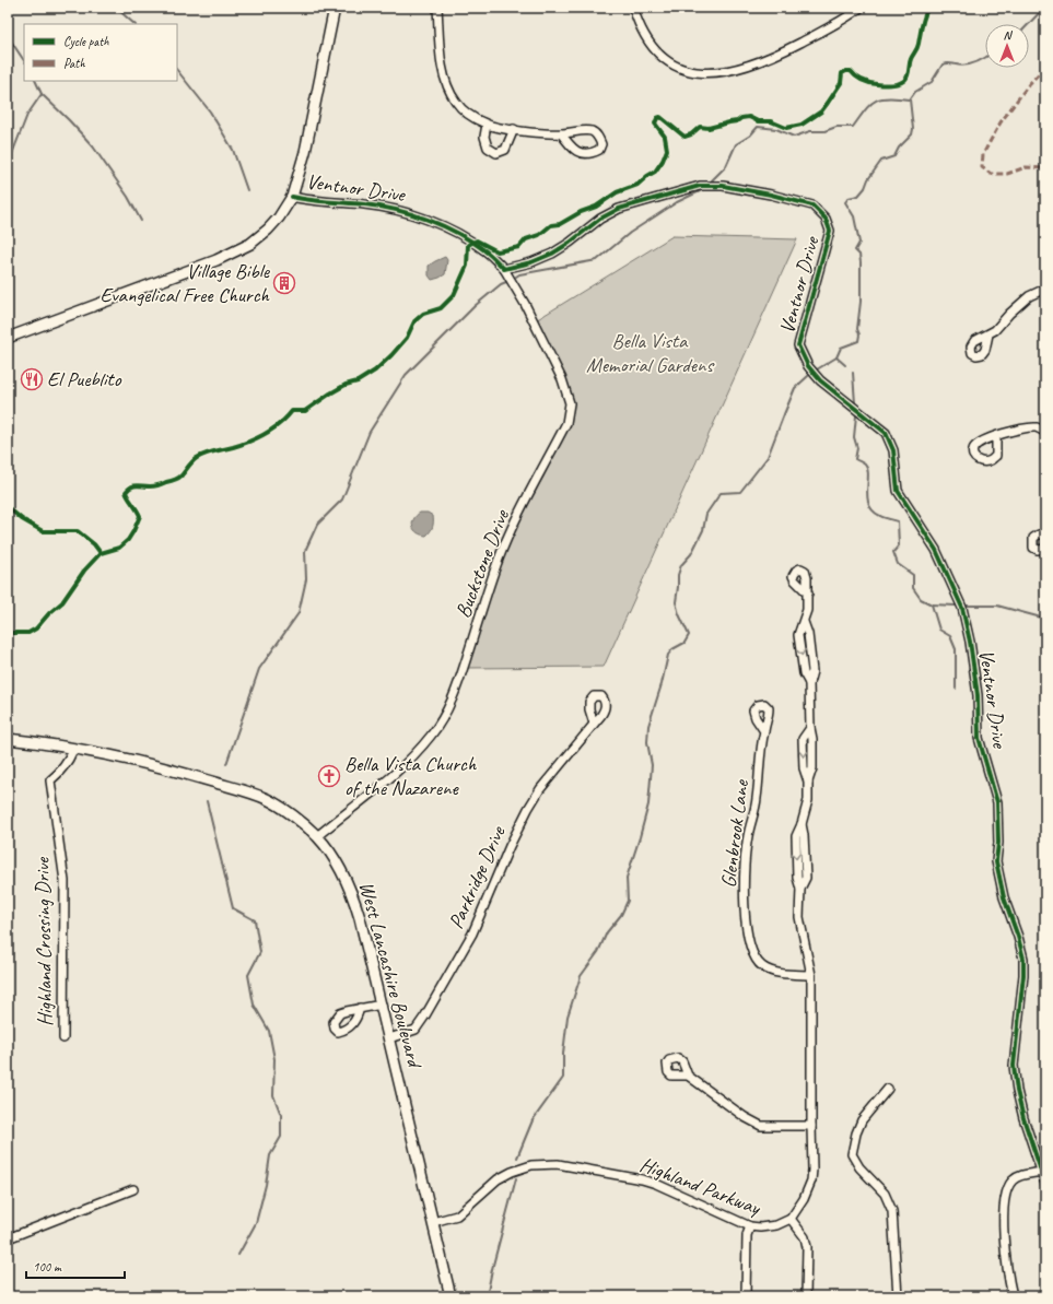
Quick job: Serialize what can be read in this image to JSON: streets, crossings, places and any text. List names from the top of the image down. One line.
{"streets":{"main road":["West Lancashire Boulevard"],"street":["Ventnor Drive","Buckstone Drive","Glenbrook Lane","Parkridge Drive","Highland Crossing Drive","Highland Parkway"]},"crossings":[["Ventnor Drive","Buckstone Drive"],["Buckstone Drive","West Lancashire Boulevard"],["Parkridge Drive","West Lancashire Boulevard"],["Highland Crossing Drive","West Lancashire Boulevard"],["West Lancashire Boulevard","Highland Parkway"]],"parks":["Bella Vista Memorial Gardens"],"places":{"building":["Village Bible Evangelical Free Church"],"restaurant":["El Pueblito"],"church":["Bella Vista Church of the Nazarene"]},"legend":["Cycle path","Path"],"scale_bar":"100 m","north":"top"}
